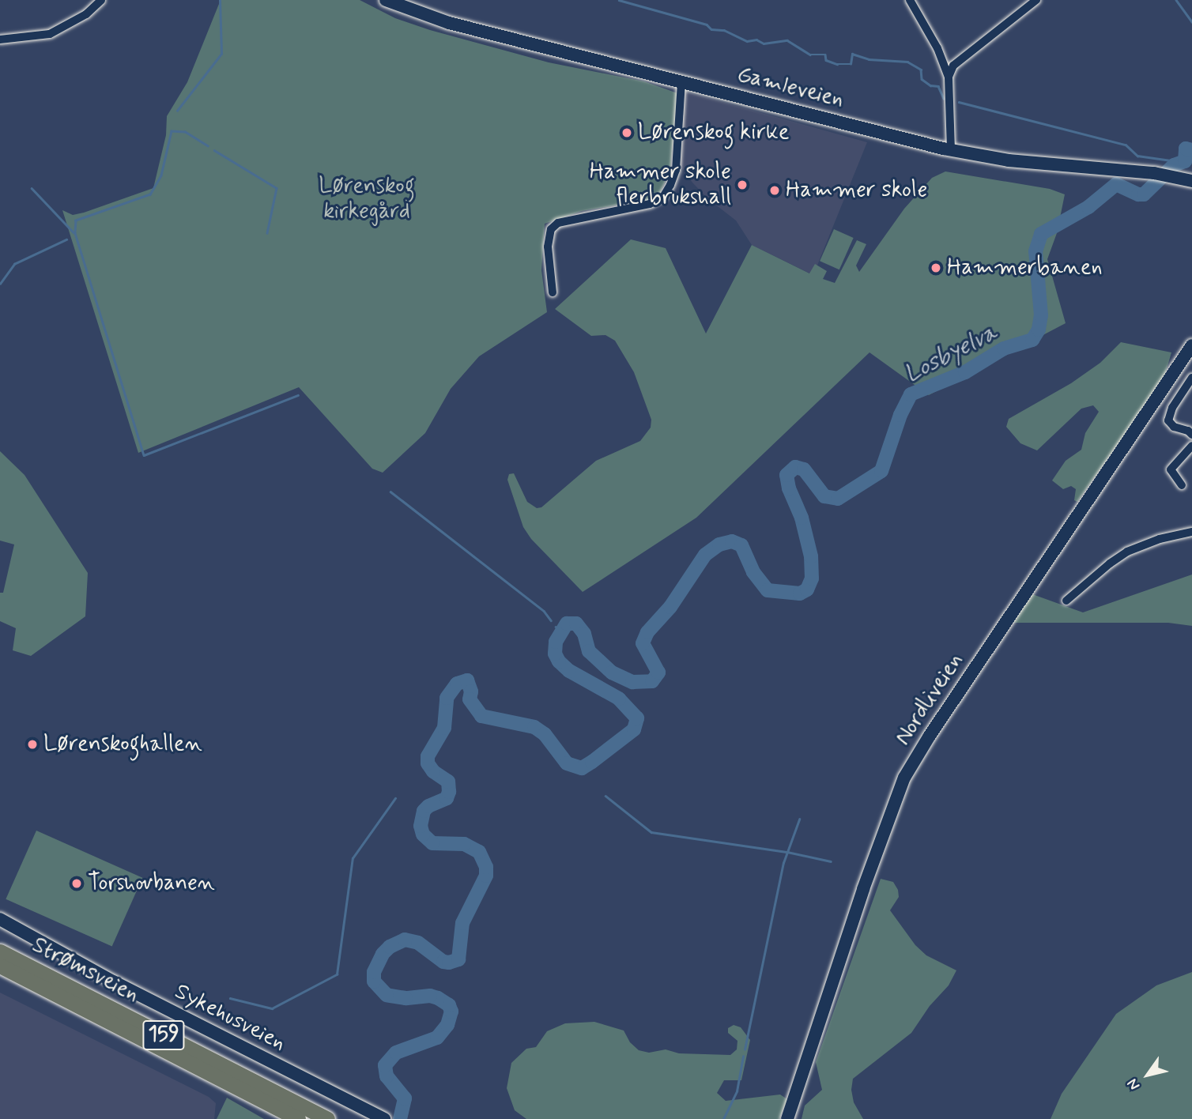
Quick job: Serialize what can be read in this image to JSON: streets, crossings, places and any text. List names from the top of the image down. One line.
{"streets":{"highway":["Strømsveien","159"],"main road":["Gamleveien","Nordliveien","Sykehusveien"]},"water":["Losbyelva"],"parks":["Lørenskog kirkegård"],"places":["Lørenskog kirke","Hammer skole flerbrukshall","Hammer skole","Hammerbanen","Lørenskoghallen","Torshovbanen"],"north":"bottom left"}
